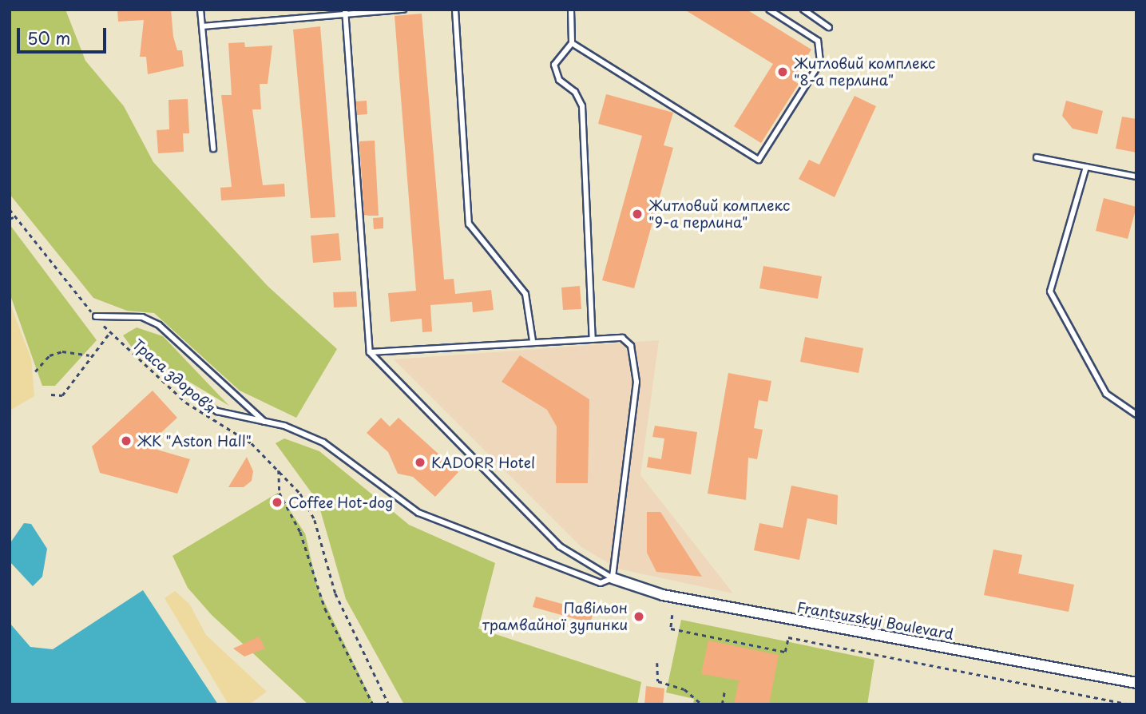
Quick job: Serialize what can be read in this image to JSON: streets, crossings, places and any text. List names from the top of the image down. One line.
{"streets":{"street":["Frantsuzskyi Boulevard"],"path":["Траса здоров’я"]},"places":["Житловий комплекс \"8-а перлина\"","Житловий комплекс \"9-а перлина\"","ЖК \"Aston Hall\"","KADORR Hotel","Coffee Hot-dog","Павільон трамвайної зупинки"],"scale_bar":"50 m"}
